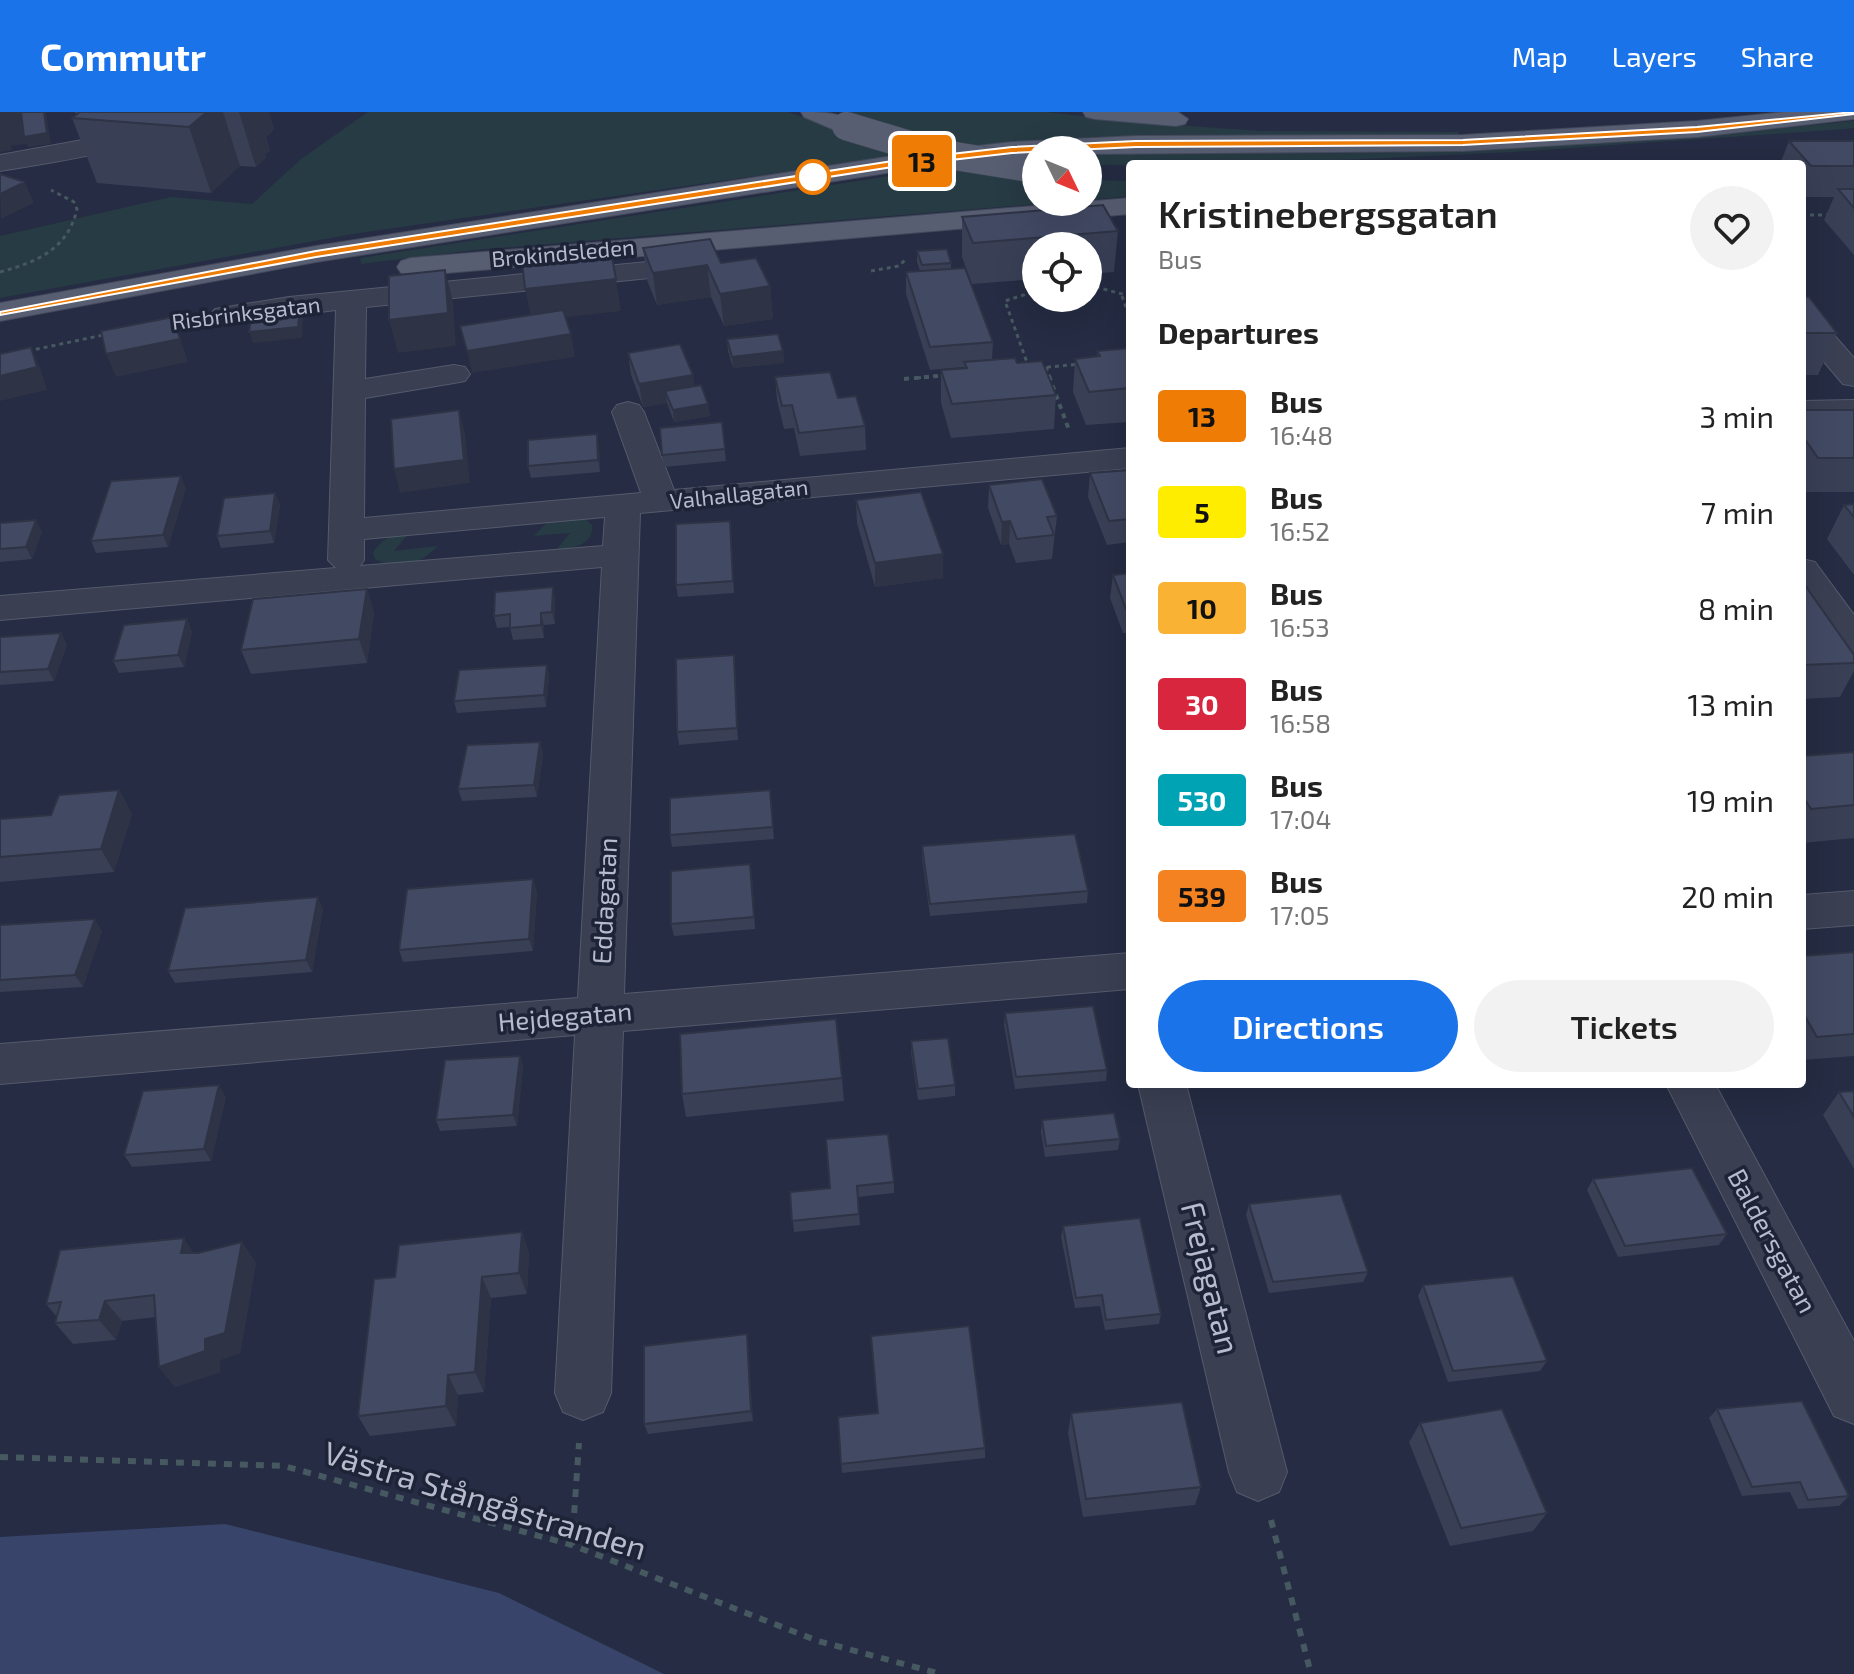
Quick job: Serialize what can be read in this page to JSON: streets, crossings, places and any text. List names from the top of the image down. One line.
{"streets":{"main road":["Brokindsleden"],"street":["Risbrinksgatan","Valhallagatan","Eddagatan","Hejdegatan","Baldersgatan","Frejagatan"],"path":["Västra Stångåstranden"]},"crossings":[["Valhallagatan","Eddagatan"],["Eddagatan","Hejdegatan"]],"lines":["bus line 13"],"north":"bottom right","page":{"header":"Commutr","nav":["Map","Layers","Share"],"on_map":"13","heading":[["Kristinebergsgatan","Bus"],"Departures"],"list":[{"mark":"13","name":"Bus","note":"16:48","value":"3 min"},{"mark":"5","name":"Bus","note":"16:52","value":"7 min"},{"mark":"10","name":"Bus","note":"16:53","value":"8 min"},{"mark":"30","name":"Bus","note":"16:58","value":"13 min"},{"mark":"530","name":"Bus","note":"17:04","value":"19 min"},{"mark":"539","name":"Bus","note":"17:05","value":"20 min"}],"buttons":["Directions","Tickets"]}}
